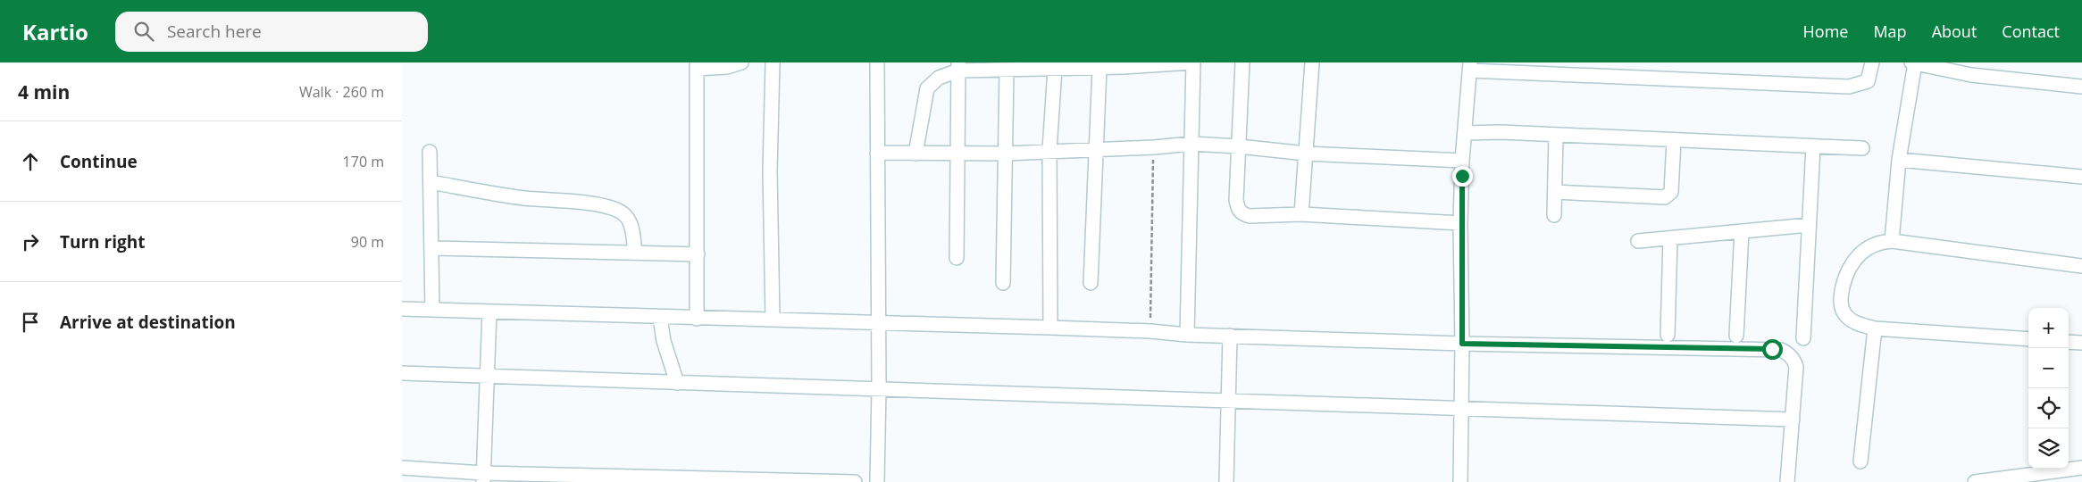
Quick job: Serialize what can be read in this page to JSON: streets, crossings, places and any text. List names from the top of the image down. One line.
{"page":{"header":"Kartio","search":"Search here","nav":["Home","Map","About","Contact"],"heading":["4 min","Walk · 260 m"],"list":[["Continue","170 m"],["Turn right","90 m"],"Arrive at destination"],"map_buttons":["+","−"]}}
